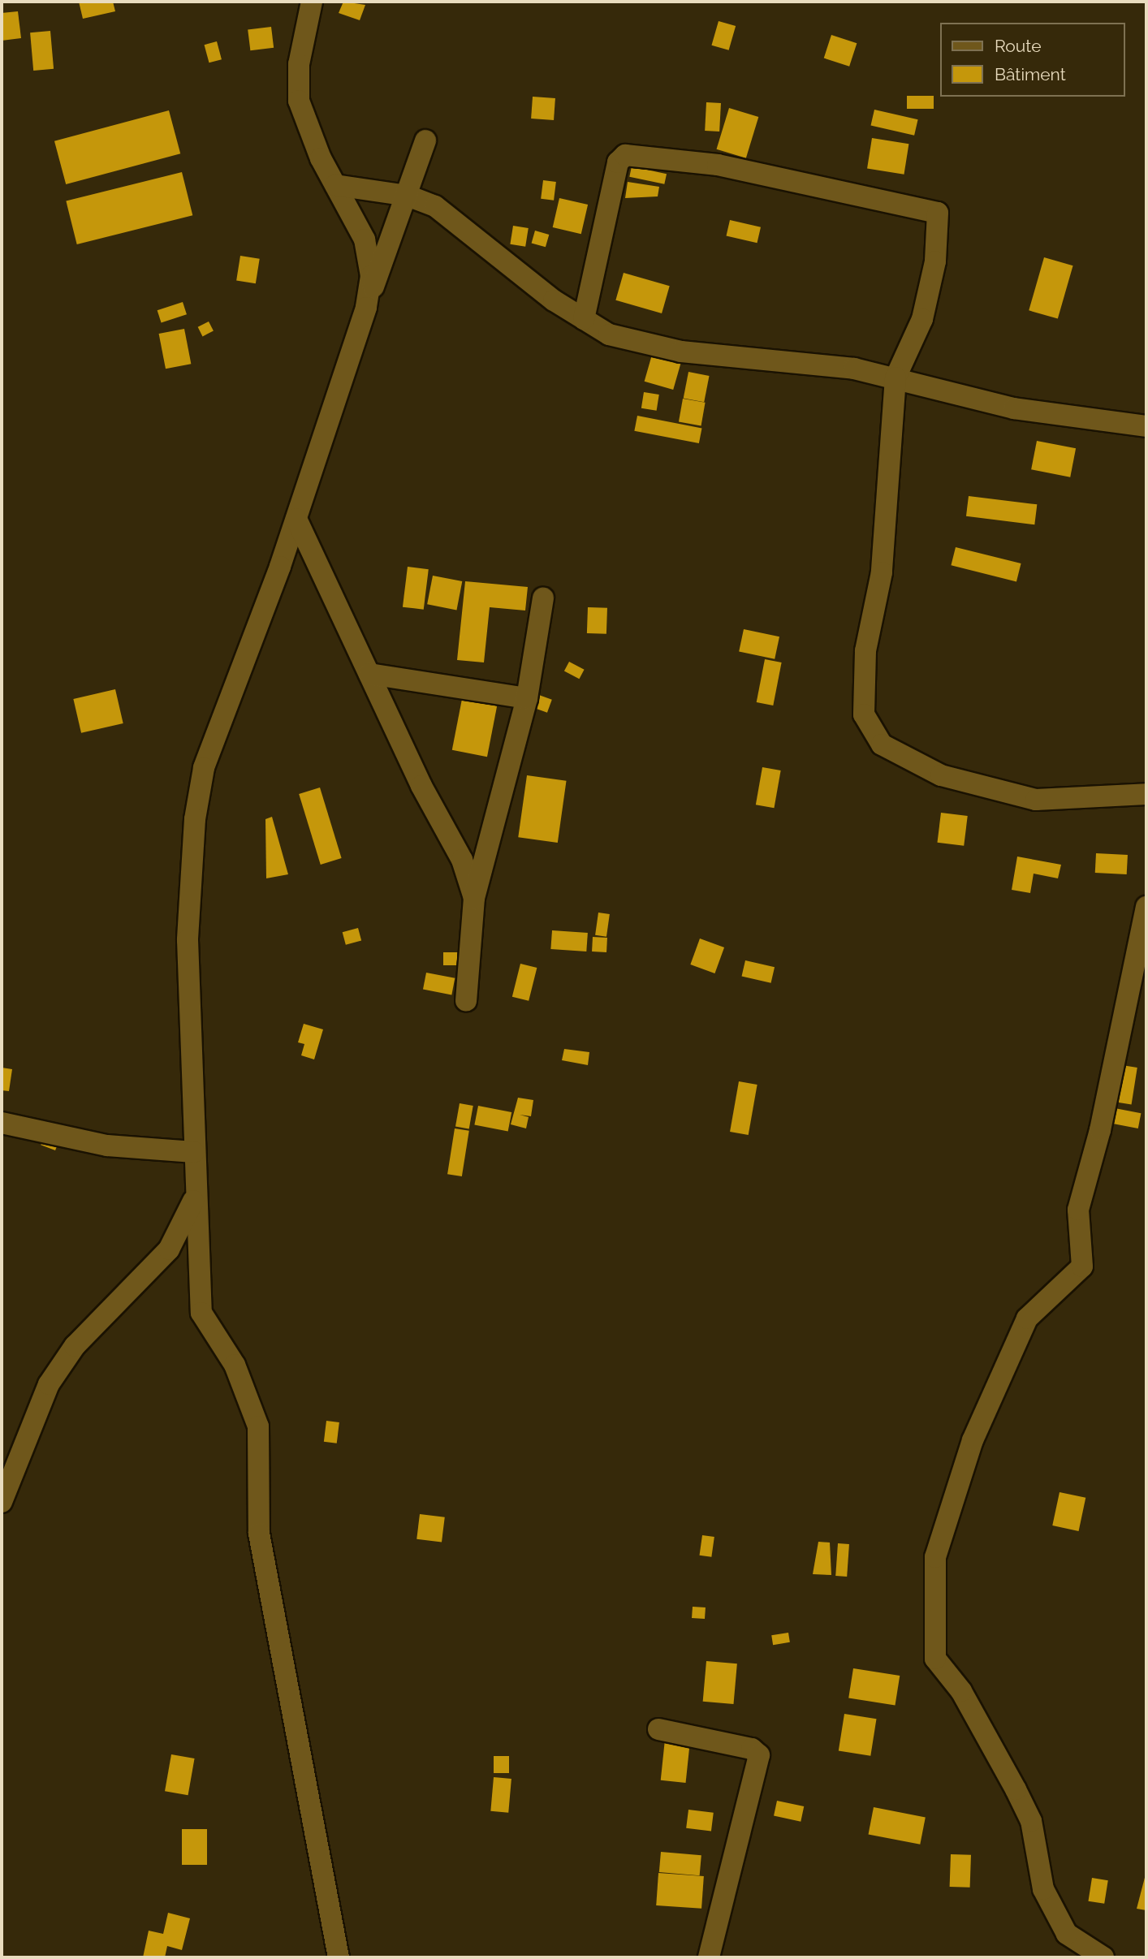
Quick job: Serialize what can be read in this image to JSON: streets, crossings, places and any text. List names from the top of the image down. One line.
{"legend":["Route","Bâtiment"]}
